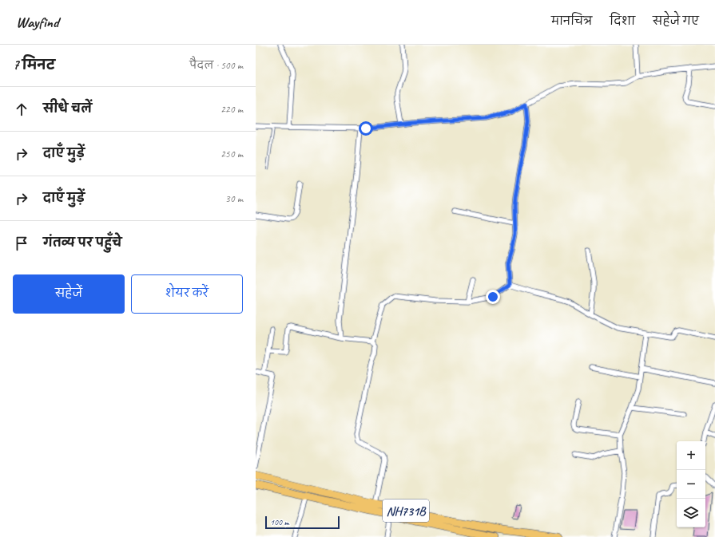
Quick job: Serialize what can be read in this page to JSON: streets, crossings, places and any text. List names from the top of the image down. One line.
{"streets":{"highway":["NH731B"]},"scale_bar":"100 m","page":{"header":"Wayfind","nav":["मानचित्र","दिशा","सहेजे गए"],"heading":["7 मिनट","पैदल · 500 m"],"list":[["सीधे चलें","220 m"],["दाएँ मुड़ें","250 m"],["दाएँ मुड़ें","30 m"],"गंतव्य पर पहुँचे"],"buttons":["सहेजें","शेयर करें"],"map_buttons":["+","−"],"scale":"100 m"}}
